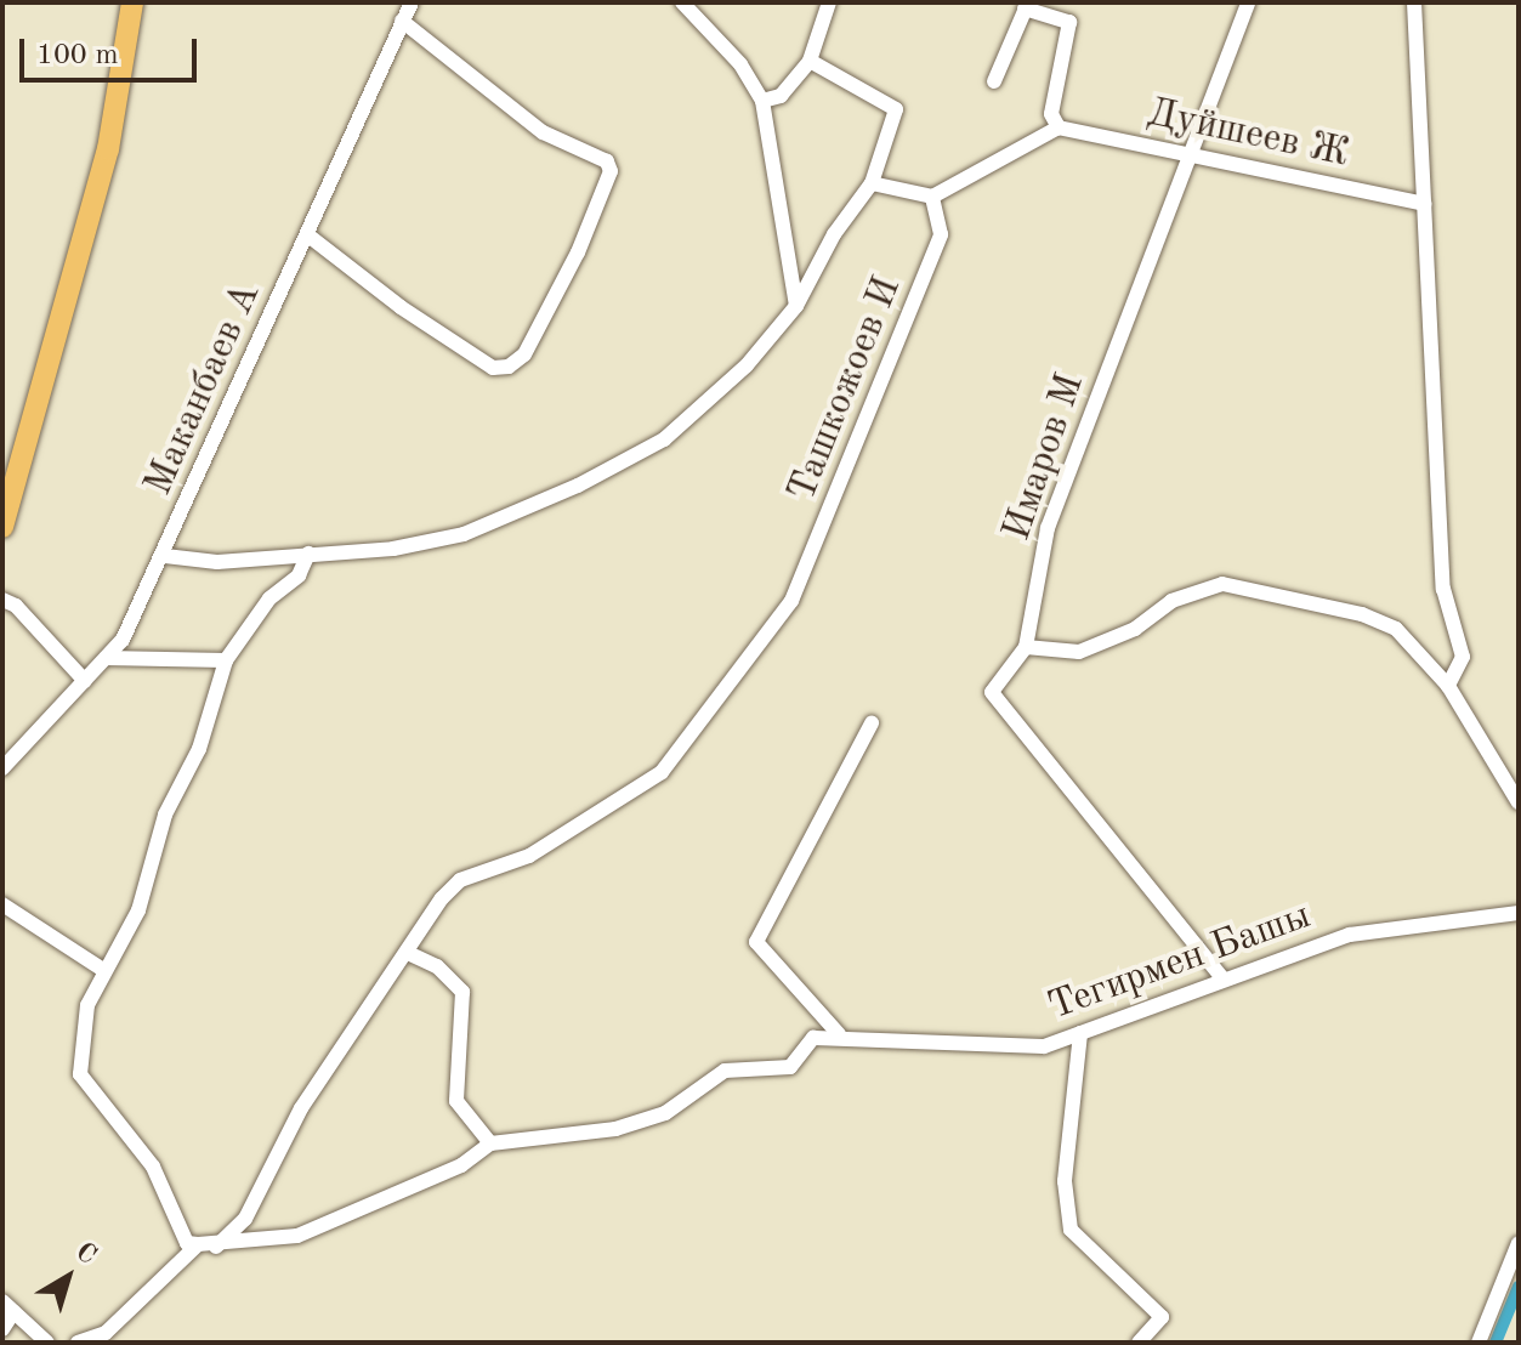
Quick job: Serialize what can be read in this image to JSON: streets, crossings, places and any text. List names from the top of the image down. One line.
{"streets":{"street":["Дуйшеев Ж","Маканбаев А","Ташкожоев И","Имаров М","Тегирмен Башы"]},"crossings":[["Дуйшеев Ж","Имаров М"],["Имаров М","Тегирмен Башы"]],"scale_bar":"100 m","north":"top right"}
